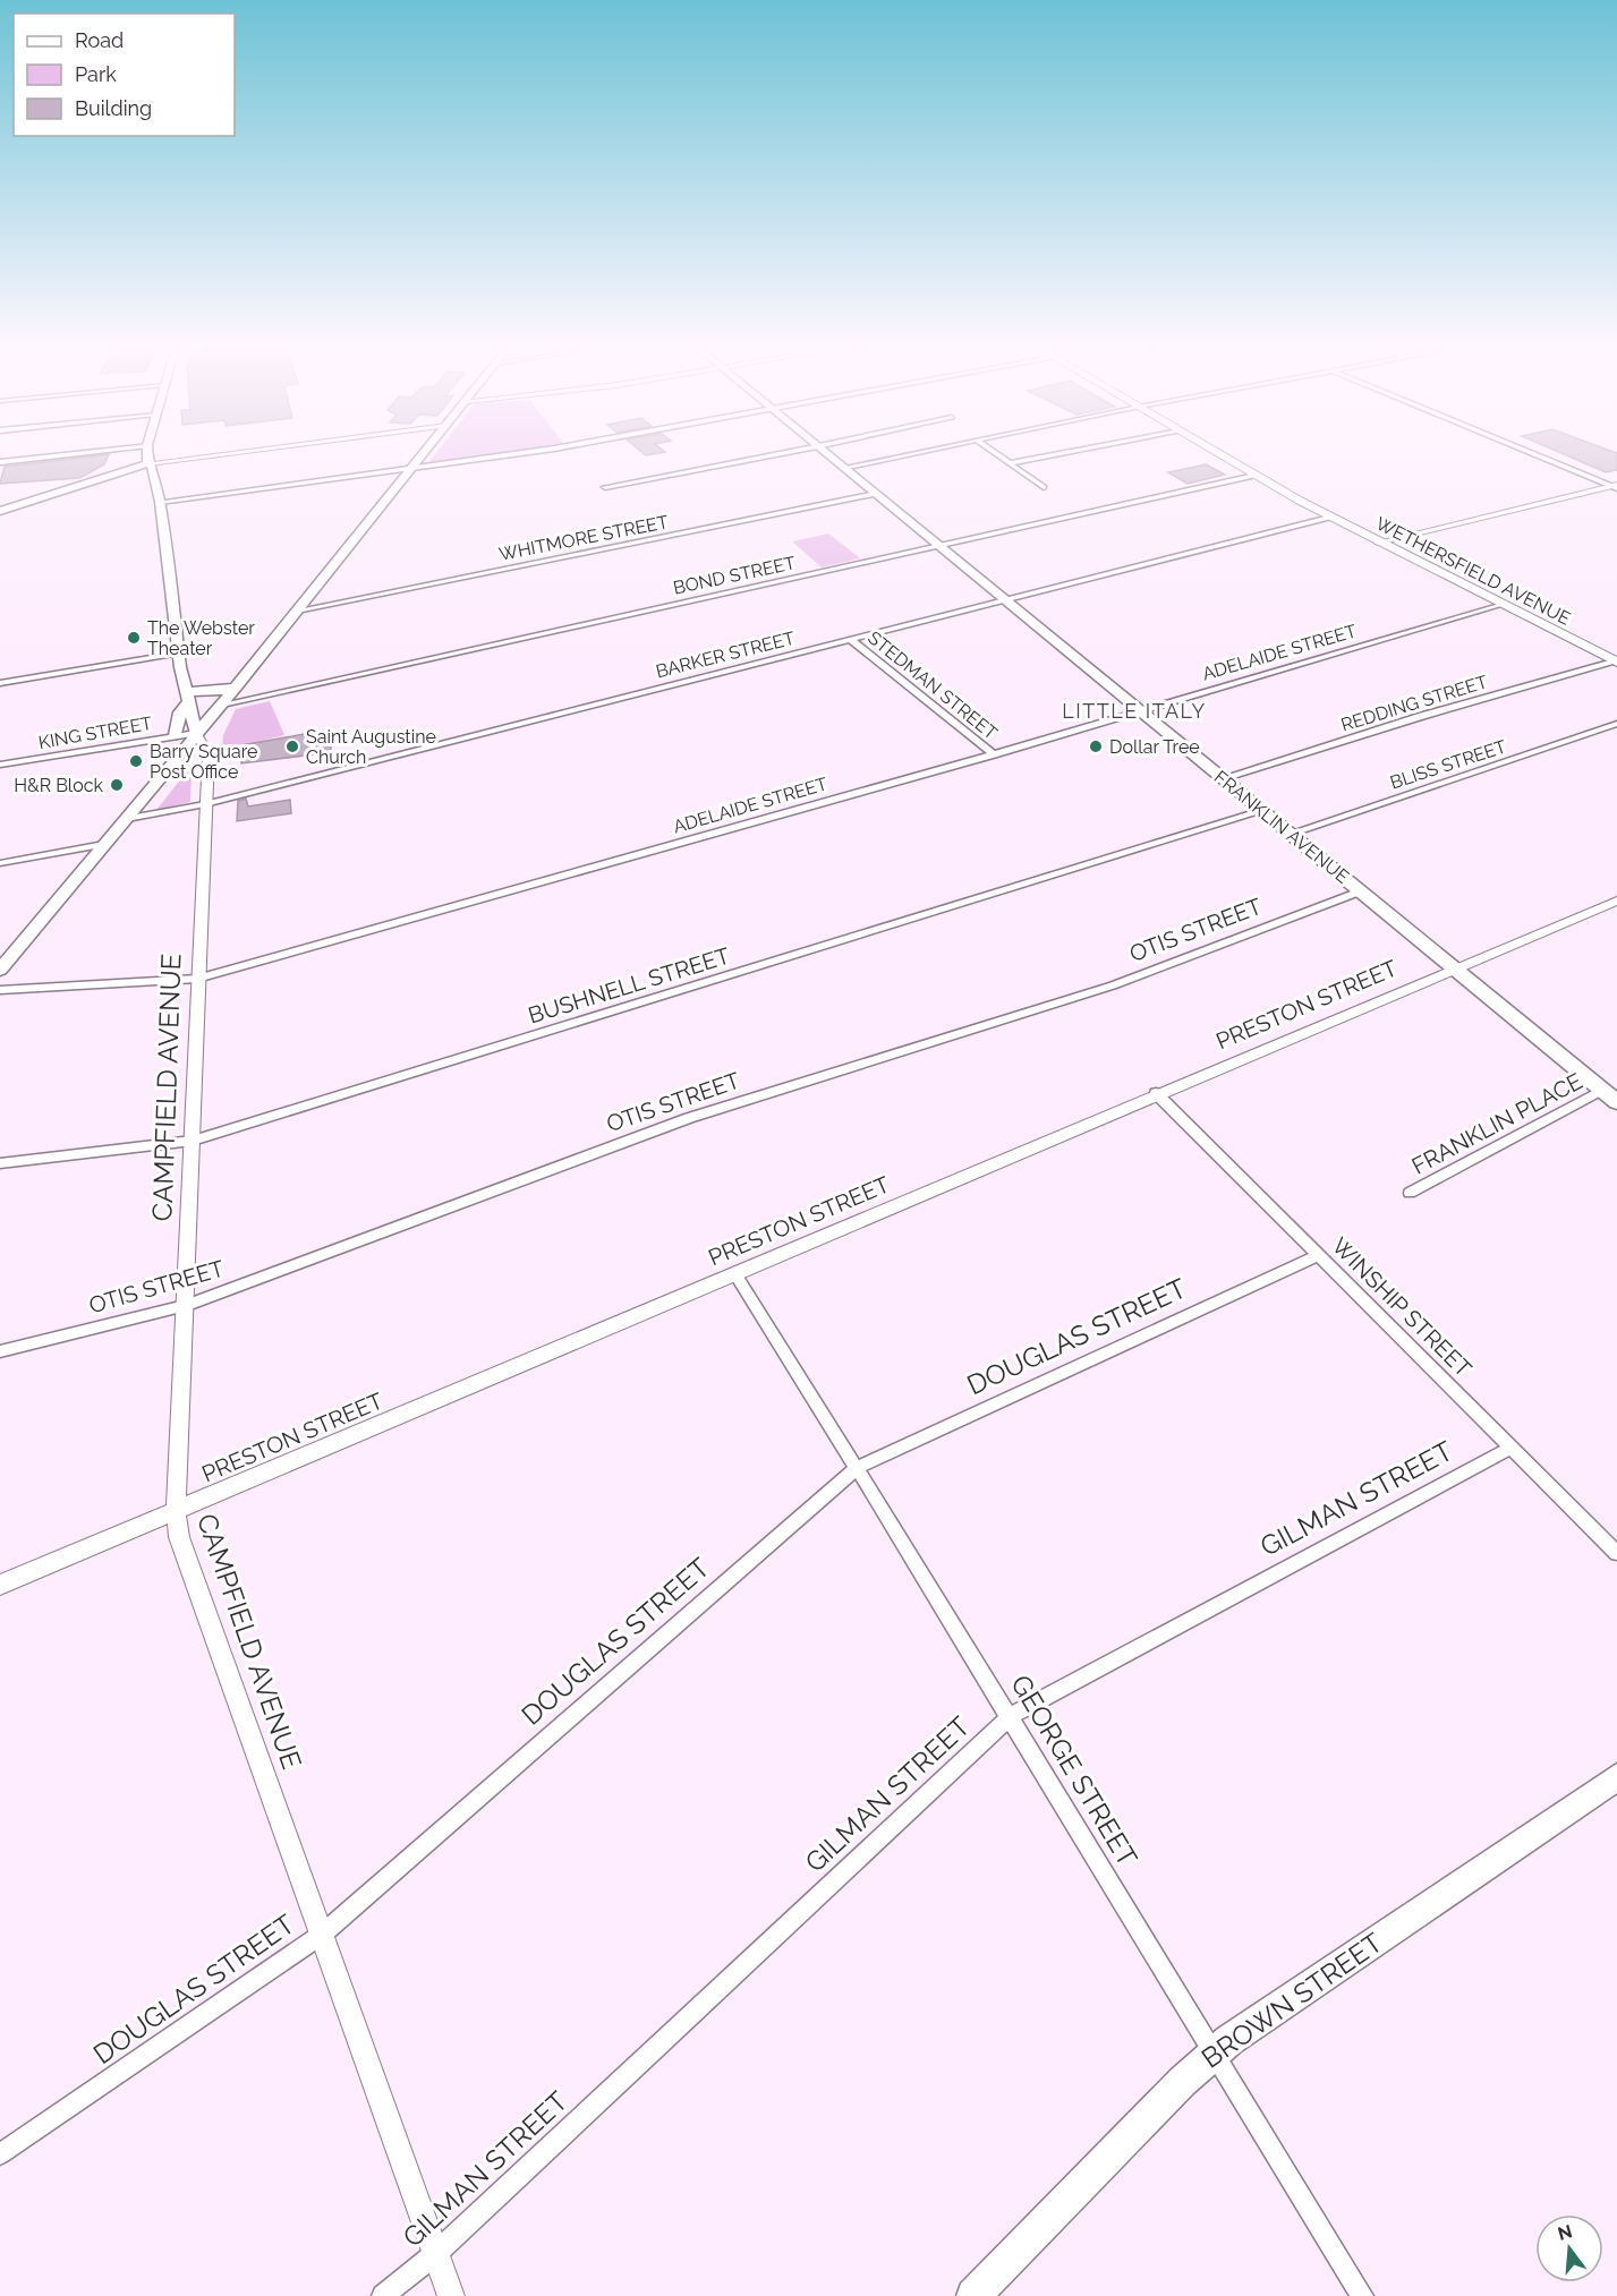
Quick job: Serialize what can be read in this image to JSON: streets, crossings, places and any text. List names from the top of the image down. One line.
{"streets":{"main road":["WETHERSFIELD AVENUE","FRANKLIN AVENUE","BROWN STREET"],"street":["WHITMORE STREET","BOND STREET","ADELAIDE STREET","BARKER STREET","STEDMAN STREET","REDDING STREET","KING STREET","BLISS STREET","OTIS STREET","BUSHNELL STREET","PRESTON STREET","CAMPFIELD AVENUE","FRANKLIN PLACE","WINSHIP STREET","DOUGLAS STREET","GILMAN STREET","GEORGE STREET"]},"crossings":[["WHITMORE STREET","FRANKLIN AVENUE"],["WETHERSFIELD AVENUE","BOND STREET"],["WETHERSFIELD AVENUE","ADELAIDE STREET"],["WETHERSFIELD AVENUE","BARKER STREET"],["WETHERSFIELD AVENUE","REDDING STREET"],["BOND STREET","FRANKLIN AVENUE"],["ADELAIDE STREET","STEDMAN STREET"],["ADELAIDE STREET","FRANKLIN AVENUE"],["ADELAIDE STREET","CAMPFIELD AVENUE"],["BARKER STREET","STEDMAN STREET"],["BARKER STREET","FRANKLIN AVENUE"],["BARKER STREET","CAMPFIELD AVENUE"],["REDDING STREET","FRANKLIN AVENUE"],["KING STREET","CAMPFIELD AVENUE"],["BLISS STREET","FRANKLIN AVENUE"],["FRANKLIN AVENUE","OTIS STREET"],["FRANKLIN AVENUE","BUSHNELL STREET"],["FRANKLIN AVENUE","PRESTON STREET"],["FRANKLIN AVENUE","FRANKLIN PLACE"],["OTIS STREET","CAMPFIELD AVENUE"],["BUSHNELL STREET","CAMPFIELD AVENUE"],["PRESTON STREET","CAMPFIELD AVENUE"],["PRESTON STREET","WINSHIP STREET"],["PRESTON STREET","GEORGE STREET"],["CAMPFIELD AVENUE","DOUGLAS STREET"],["CAMPFIELD AVENUE","GILMAN STREET"],["WINSHIP STREET","DOUGLAS STREET"],["WINSHIP STREET","GILMAN STREET"],["DOUGLAS STREET","GEORGE STREET"],["GILMAN STREET","GEORGE STREET"],["GEORGE STREET","BROWN STREET"]],"districts":["LITTLE ITALY"],"places":["The Webster Theater","Saint Augustine Church","Dollar Tree","Barry Square Post Office","H&R Block"],"legend":["Road","Park","Building"],"north":"top"}
